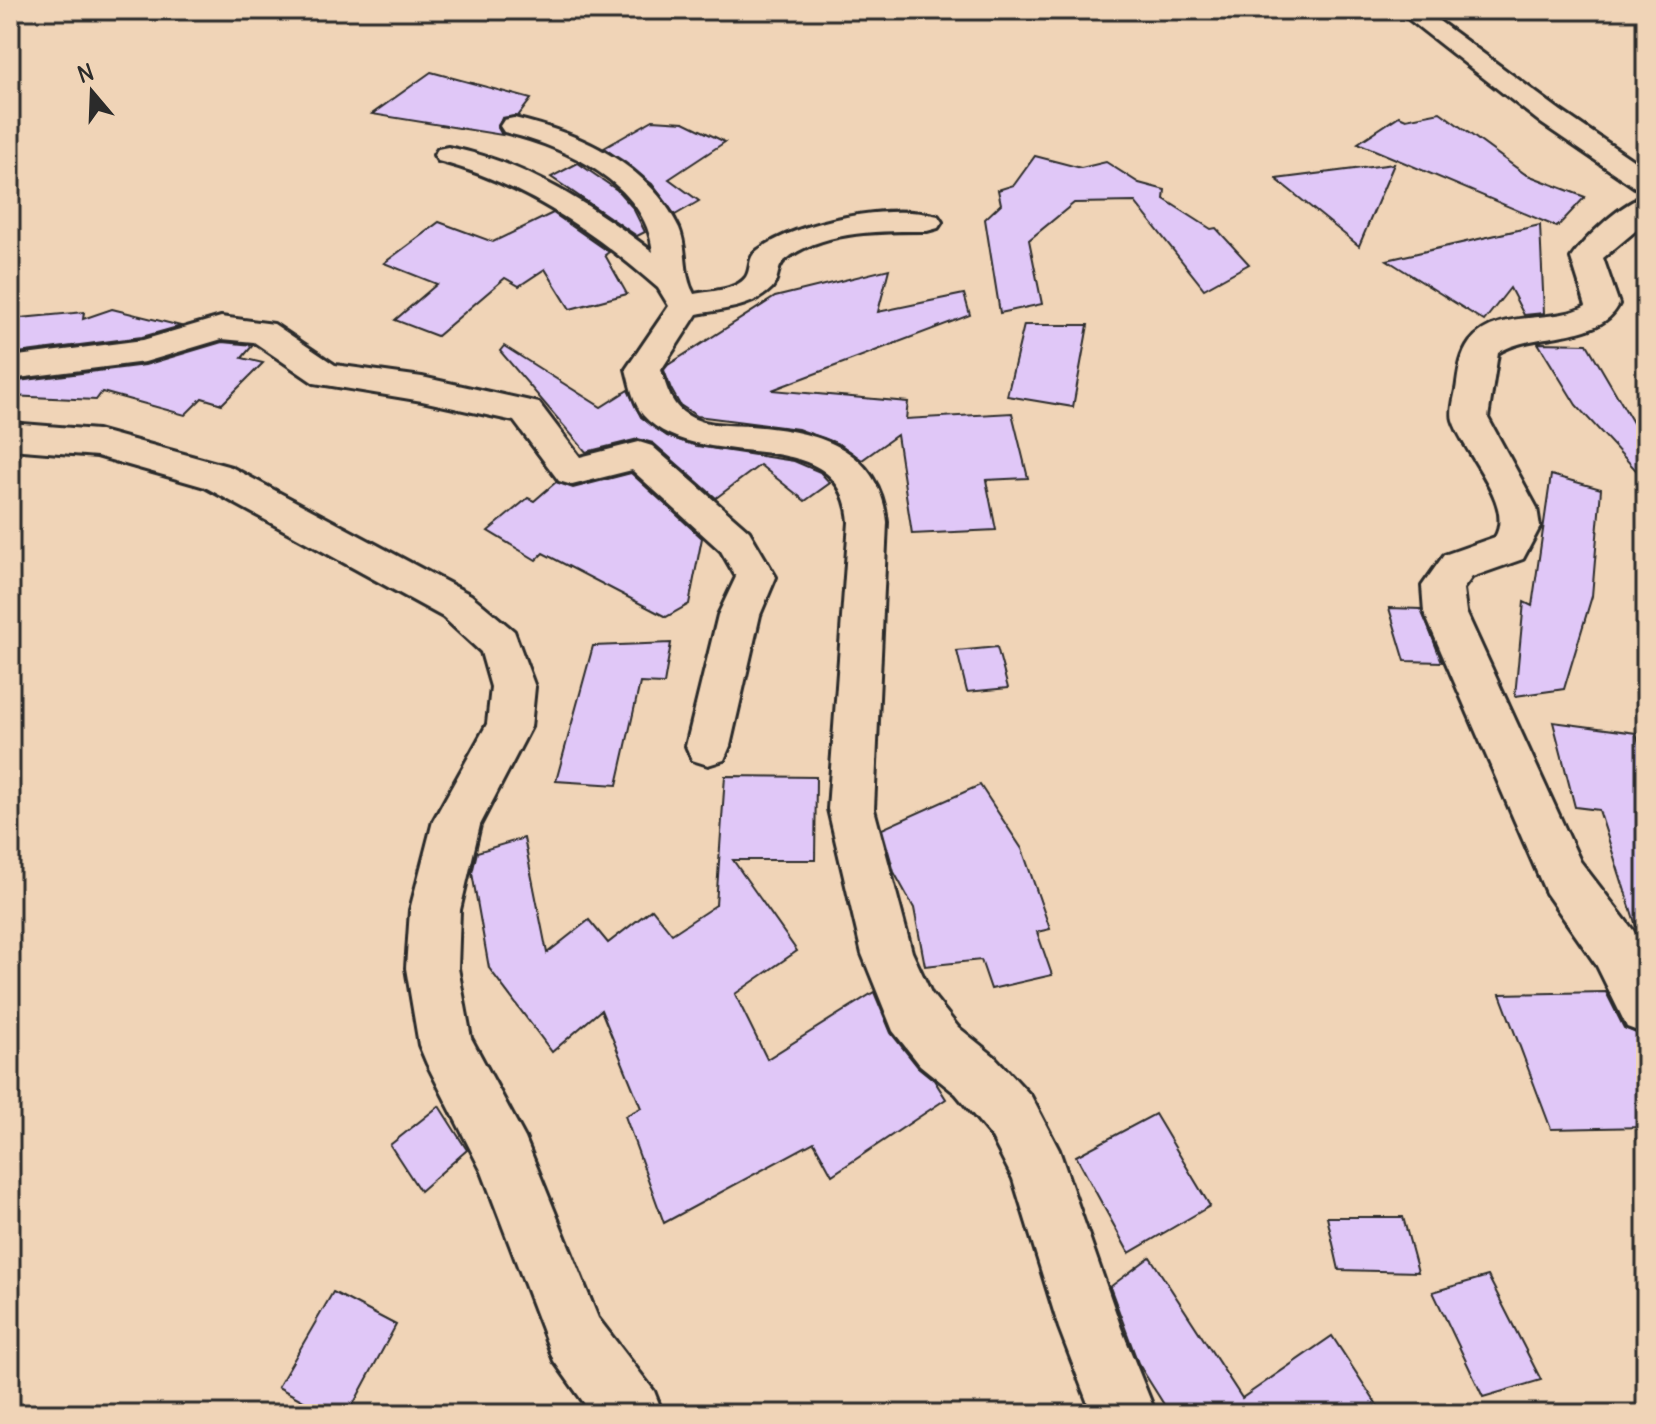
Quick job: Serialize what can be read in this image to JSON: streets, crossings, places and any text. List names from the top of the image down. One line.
{"north":"top"}
